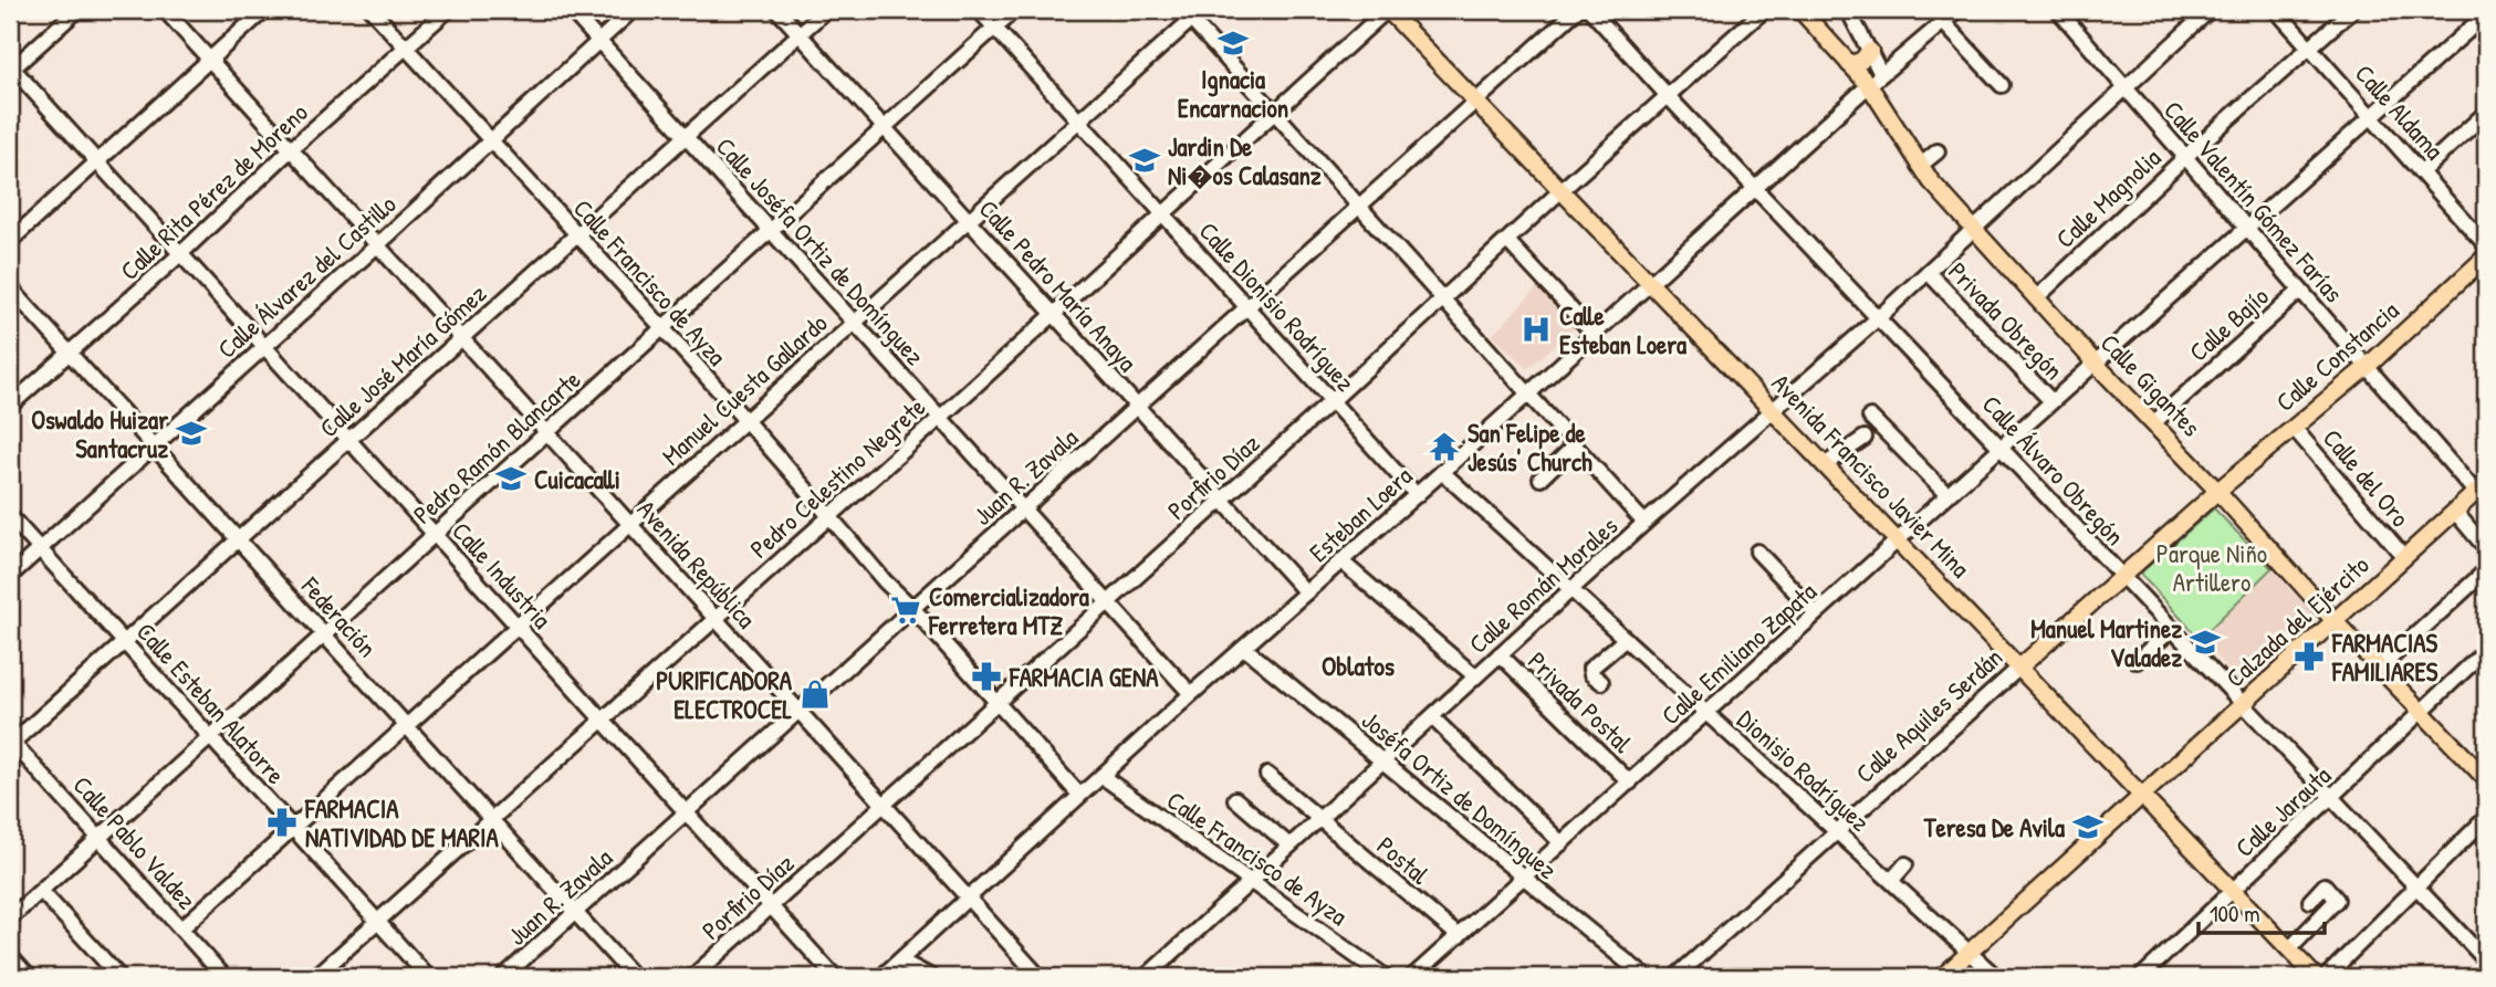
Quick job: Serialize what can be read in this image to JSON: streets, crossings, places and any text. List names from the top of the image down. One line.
{"streets":{"main road":["Calle Constancia","Calle Gigantes","Avenida Francisco Javier Mina","Calzada del Ejército","Calle Aquiles Serdán"],"street":["Calle Aldama","Calle Rita Pérez de Moreno","Calle Magnolia","Calle Valentín Gómez Farías","Calle Joséfa Ortiz de Domínguez","Calle Álvarez del Castillo","Calle Francisco de Ayza","Calle Pedro María Anaya","Calle Dionisio Rodríguez","Privada Obregón","Calle Bajío","Calle José María Gómez","Manuel Cuesta Gallardo","Pedro Ramón Blancarte","Calle Álvaro Obregón","Juan R. Zavala","Porfirio Díaz","Pedro Celestino Negrete","Calle del Oro","Esteban Loera","Avenida República","Calle Industria","Calle Román Morales","Federación","Calle Emiliano Zapata","Privada Postal","Calle Esteban Alatorre","Dionisio Rodríguez","Joséfa Ortiz de Domínguez","Calle Jarauta","Calle Pablo Valdez","Postal"]},"crossings":[["Calle Aldama","Calle Magnolia"],["Calle Aldama","Calle Emiliano Zapata"],["Calle Rita Pérez de Moreno","Calle Francisco de Ayza"],["Calle Rita Pérez de Moreno","Avenida República"],["Calle Rita Pérez de Moreno","Calle Industria"],["Calle Rita Pérez de Moreno","Federación"],["Calle Magnolia","Calle Valentín Gómez Farías"],["Calle Magnolia","Calle Gigantes"],["Calle Valentín Gómez Farías","Calle Bajío"],["Calle Valentín Gómez Farías","Calle Constancia"],["Calle Valentín Gómez Farías","Calle Román Morales"],["Calle Valentín Gómez Farías","Calzada del Ejército"],["Calle Valentín Gómez Farías","Calle Emiliano Zapata"],["Calle Joséfa Ortiz de Domínguez","Calle Álvarez del Castillo"],["Calle Joséfa Ortiz de Domínguez","Calle José María Gómez"],["Calle Joséfa Ortiz de Domínguez","Manuel Cuesta Gallardo"],["Calle Joséfa Ortiz de Domínguez","Pedro Ramón Blancarte"],["Calle Joséfa Ortiz de Domínguez","Juan R. Zavala"],["Calle Joséfa Ortiz de Domínguez","Porfirio Díaz"],["Calle Joséfa Ortiz de Domínguez","Pedro Celestino Negrete"],["Calle Joséfa Ortiz de Domínguez","Esteban Loera"],["Calle Álvarez del Castillo","Calle Francisco de Ayza"],["Calle Álvarez del Castillo","Avenida República"],["Calle Álvarez del Castillo","Calle Industria"],["Calle Álvarez del Castillo","Federación"],["Calle Álvarez del Castillo","Calle Esteban Alatorre"],["Calle Francisco de Ayza","Calle José María Gómez"],["Calle Francisco de Ayza","Manuel Cuesta Gallardo"],["Calle Francisco de Ayza","Pedro Ramón Blancarte"],["Calle Francisco de Ayza","Juan R. Zavala"],["Calle Francisco de Ayza","Porfirio Díaz"],["Calle Francisco de Ayza","Pedro Celestino Negrete"],["Calle Francisco de Ayza","Esteban Loera"],["Calle Francisco de Ayza","Calle Román Morales"],["Calle Pedro María Anaya","Calle José María Gómez"],["Calle Pedro María Anaya","Manuel Cuesta Gallardo"],["Calle Pedro María Anaya","Pedro Ramón Blancarte"],["Calle Pedro María Anaya","Juan R. Zavala"],["Calle Pedro María Anaya","Porfirio Díaz"],["Calle Pedro María Anaya","Pedro Celestino Negrete"],["Calle Pedro María Anaya","Esteban Loera"],["Calle Dionisio Rodríguez","Manuel Cuesta Gallardo"],["Calle Dionisio Rodríguez","Pedro Ramón Blancarte"],["Calle Dionisio Rodríguez","Juan R. Zavala"],["Calle Dionisio Rodríguez","Porfirio Díaz"],["Calle Dionisio Rodríguez","Pedro Celestino Negrete"],["Calle Dionisio Rodríguez","Esteban Loera"],["Privada Obregón","Calle Román Morales"],["Privada Obregón","Calle Emiliano Zapata"],["Calle Bajío","Calle Gigantes"],["Calle Constancia","Calle Gigantes"],["Calle Constancia","Calle del Oro"],["Calle Constancia","Calle Aquiles Serdán"],["Calle José María Gómez","Avenida República"],["Calle José María Gómez","Calle Industria"],["Calle José María Gómez","Federación"],["Calle José María Gómez","Calle Esteban Alatorre"],["Calle José María Gómez","Calle Pablo Valdez"],["Calle Gigantes","Esteban Loera"],["Calle Gigantes","Calle Román Morales"],["Calle Gigantes","Calzada del Ejército"],["Calle Gigantes","Calle Emiliano Zapata"],["Calle Gigantes","Calle Aquiles Serdán"],["Calle Gigantes","Calle Jarauta"],["Manuel Cuesta Gallardo","Avenida República"],["Manuel Cuesta Gallardo","Calle Industria"],["Manuel Cuesta Gallardo","Federación"],["Manuel Cuesta Gallardo","Calle Esteban Alatorre"],["Manuel Cuesta Gallardo","Calle Pablo Valdez"],["Pedro Ramón Blancarte","Avenida República"],["Pedro Ramón Blancarte","Calle Industria"],["Pedro Ramón Blancarte","Federación"],["Pedro Ramón Blancarte","Calle Esteban Alatorre"],["Pedro Ramón Blancarte","Calle Pablo Valdez"],["Calle Álvaro Obregón","Porfirio Díaz"],["Calle Álvaro Obregón","Esteban Loera"],["Calle Álvaro Obregón","Calle Román Morales"],["Calle Álvaro Obregón","Calzada del Ejército"],["Calle Álvaro Obregón","Calle Emiliano Zapata"],["Calle Álvaro Obregón","Calle Aquiles Serdán"],["Calle Álvaro Obregón","Calle Jarauta"],["Avenida Francisco Javier Mina","Juan R. Zavala"],["Avenida Francisco Javier Mina","Porfirio Díaz"],["Avenida Francisco Javier Mina","Pedro Celestino Negrete"],["Avenida Francisco Javier Mina","Esteban Loera"],["Avenida Francisco Javier Mina","Calle Román Morales"],["Avenida Francisco Javier Mina","Calzada del Ejército"],["Avenida Francisco Javier Mina","Calle Emiliano Zapata"],["Avenida Francisco Javier Mina","Calle Aquiles Serdán"],["Avenida Francisco Javier Mina","Calle Jarauta"],["Juan R. Zavala","Avenida República"],["Juan R. Zavala","Calle Industria"],["Juan R. Zavala","Federación"],["Porfirio Díaz","Avenida República"],["Porfirio Díaz","Calle Industria"],["Pedro Celestino Negrete","Avenida República"],["Pedro Celestino Negrete","Calle Industria"],["Pedro Celestino Negrete","Federación"],["Pedro Celestino Negrete","Calle Esteban Alatorre"],["Calle del Oro","Calzada del Ejército"],["Esteban Loera","Avenida República"],["Esteban Loera","Dionisio Rodríguez"],["Esteban Loera","Joséfa Ortiz de Domínguez"],["Calle Román Morales","Privada Postal"],["Calle Román Morales","Dionisio Rodríguez"],["Calle Román Morales","Joséfa Ortiz de Domínguez"],["Calle Román Morales","Postal"],["Calzada del Ejército","Dionisio Rodríguez"],["Calle Emiliano Zapata","Privada Postal"],["Calle Emiliano Zapata","Dionisio Rodríguez"],["Calle Emiliano Zapata","Joséfa Ortiz de Domínguez"],["Calle Emiliano Zapata","Postal"],["Calle Aquiles Serdán","Dionisio Rodríguez"]],"districts":["Oblatos"],"parks":["Parque Niño Artillero"],"places":{"school or university":["Ignacia Encarnacion","Jardin De Ni�os Calasanz","Oswaldo Huizar Santacruz","Cuicacalli","Manuel Martinez Valadez","Teresa De Avila"],"hospital":["Calle Esteban Loera"],"temple":["San Felipe de Jesús' Church"],"supermarket":["Comercializadora Ferretera MTZ"],"pharmacy":["FARMACIAS FAMILIARES","FARMACIA GENA","FARMACIA NATIVIDAD DE MARIA"],"shop":["PURIFICADORA ELECTROCEL"]},"scale_bar":"100 m"}
